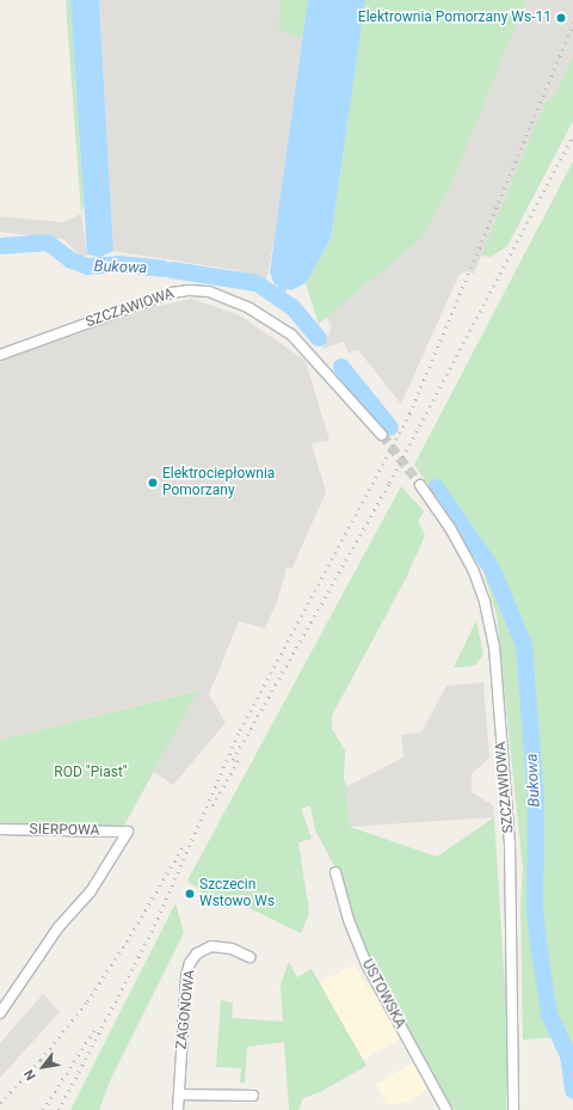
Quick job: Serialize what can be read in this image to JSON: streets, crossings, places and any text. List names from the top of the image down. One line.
{"streets":{"street":["SZCZAWIOWA","SIERPOWA","USTOWSKA","ZAGONOWA"]},"water":["Bukowa"],"parks":["ROD \"Piast\""],"places":["Elektrownia Pomorzany Ws-11","Elektrociepłownia Pomorzany","Szczecin Wstowo Ws"],"north":"bottom left"}
